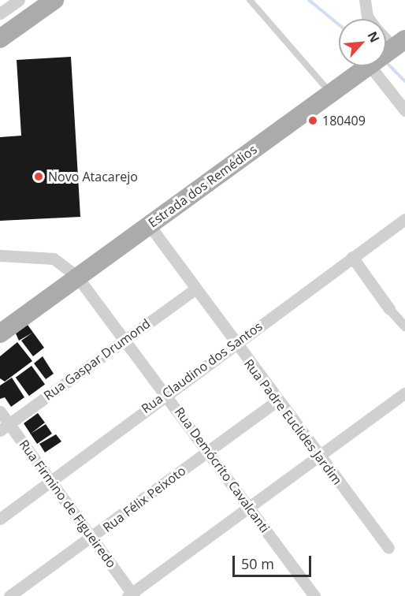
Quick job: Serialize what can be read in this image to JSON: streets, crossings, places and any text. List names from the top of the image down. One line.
{"streets":{"main road":["Estrada dos Remédios"],"street":["Rua Gaspar Drumond","Rua Claudino dos Santos","Rua Padre Euclides Jardim","Rua Demócrito Cavalcanti","Rua Félix Peixoto","Rua Firmino de Figueiredo"]},"crossings":[["Estrada dos Remédios","Rua Padre Euclides Jardim"],["Estrada dos Remédios","Rua Demócrito Cavalcanti"],["Rua Gaspar Drumond","Rua Padre Euclides Jardim"],["Rua Gaspar Drumond","Rua Demócrito Cavalcanti"],["Rua Gaspar Drumond","Rua Firmino de Figueiredo"],["Rua Claudino dos Santos","Rua Padre Euclides Jardim"],["Rua Claudino dos Santos","Rua Demócrito Cavalcanti"],["Rua Claudino dos Santos","Rua Firmino de Figueiredo"],["Rua Padre Euclides Jardim","Rua Félix Peixoto"],["Rua Demócrito Cavalcanti","Rua Félix Peixoto"],["Rua Félix Peixoto","Rua Firmino de Figueiredo"]],"places":["180409","Novo Atacarejo"],"scale_bar":"50 m","north":"top right"}
